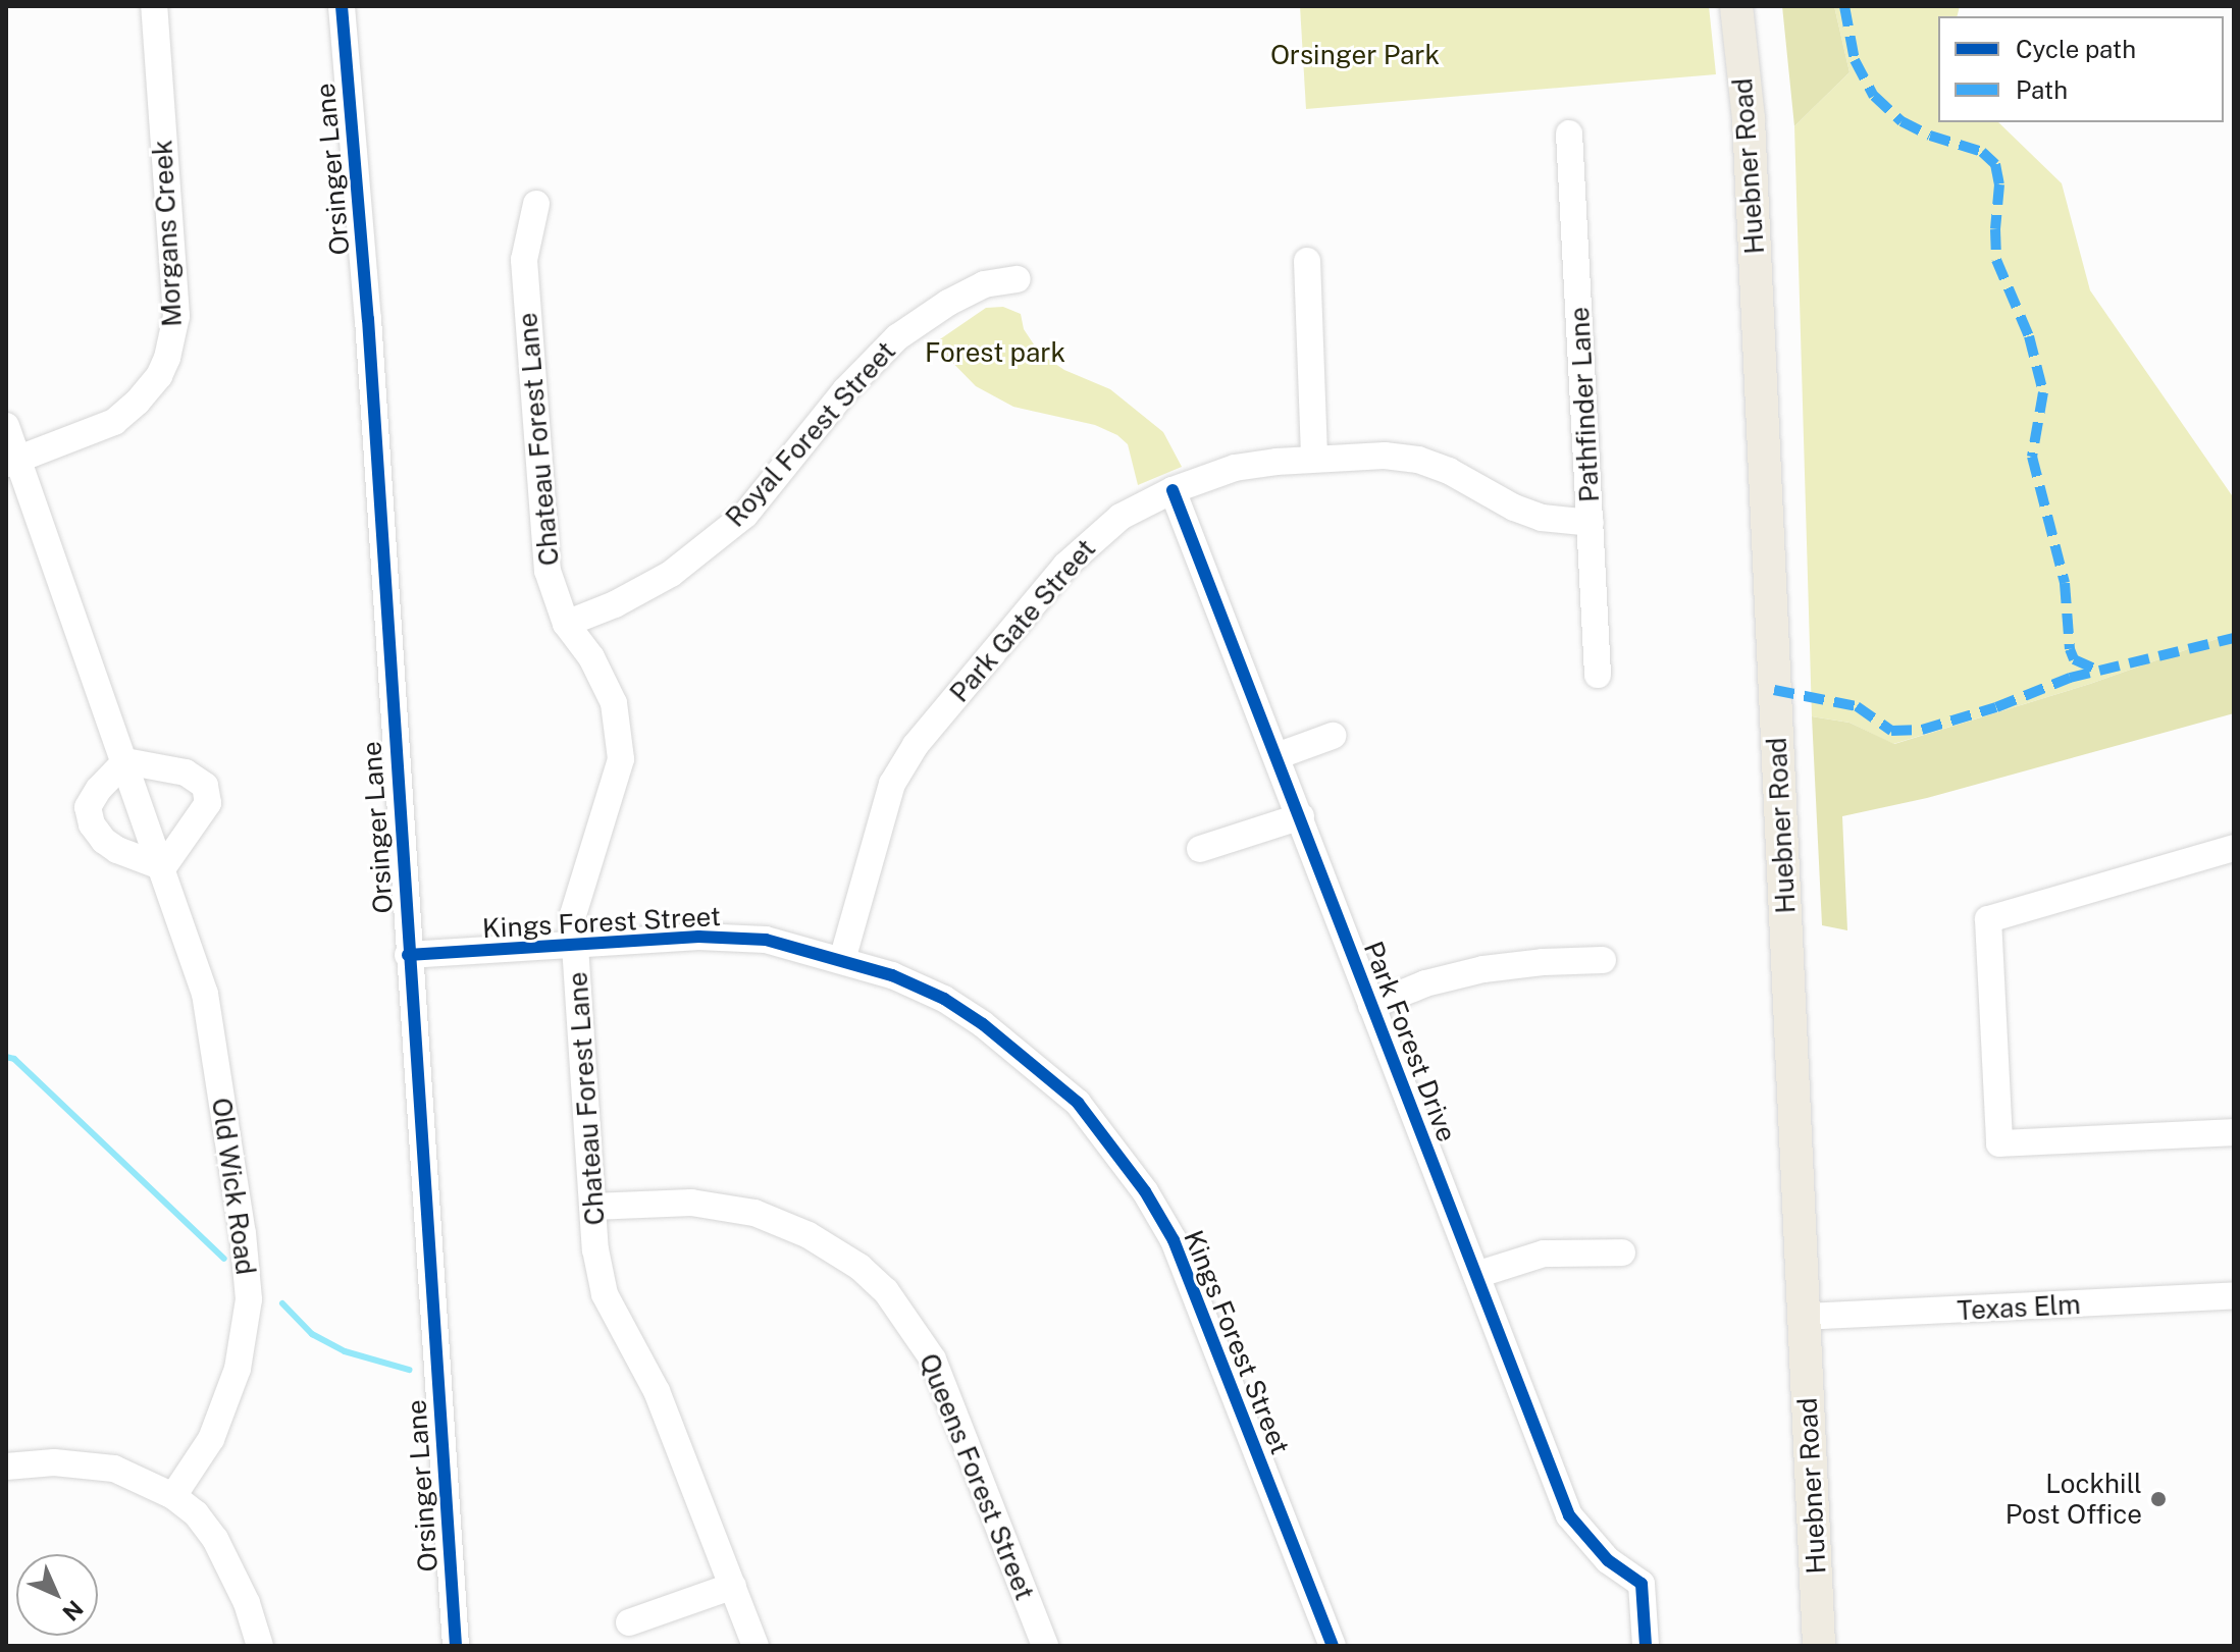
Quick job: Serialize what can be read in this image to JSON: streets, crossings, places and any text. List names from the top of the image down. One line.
{"streets":{"main road":["Huebner Road"],"street":["Orsinger Lane","Morgans Creek","Pathfinder Lane","Royal Forest Street","Chateau Forest Lane","Park Gate Street","Kings Forest Street","Park Forest Drive","Old Wick Road","Texas Elm","Queens Forest Street"]},"crossings":[["Huebner Road","Texas Elm"],["Orsinger Lane","Kings Forest Street"],["Morgans Creek","Old Wick Road"],["Pathfinder Lane","Park Gate Street"],["Royal Forest Street","Chateau Forest Lane"],["Chateau Forest Lane","Kings Forest Street"],["Chateau Forest Lane","Queens Forest Street"],["Park Gate Street","Kings Forest Street"],["Park Gate Street","Park Forest Drive"]],"parks":["Orsinger Park","Forest park"],"places":["Lockhill Post Office"],"legend":["Cycle path","Path"],"north":"bottom right"}
